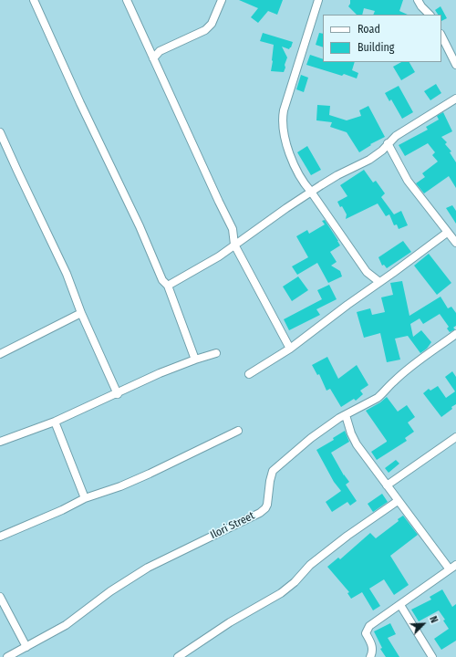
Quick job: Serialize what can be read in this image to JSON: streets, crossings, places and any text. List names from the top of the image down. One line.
{"streets":{"street":["Ilori Street"]},"legend":["Road","Building"],"north":"top right"}
